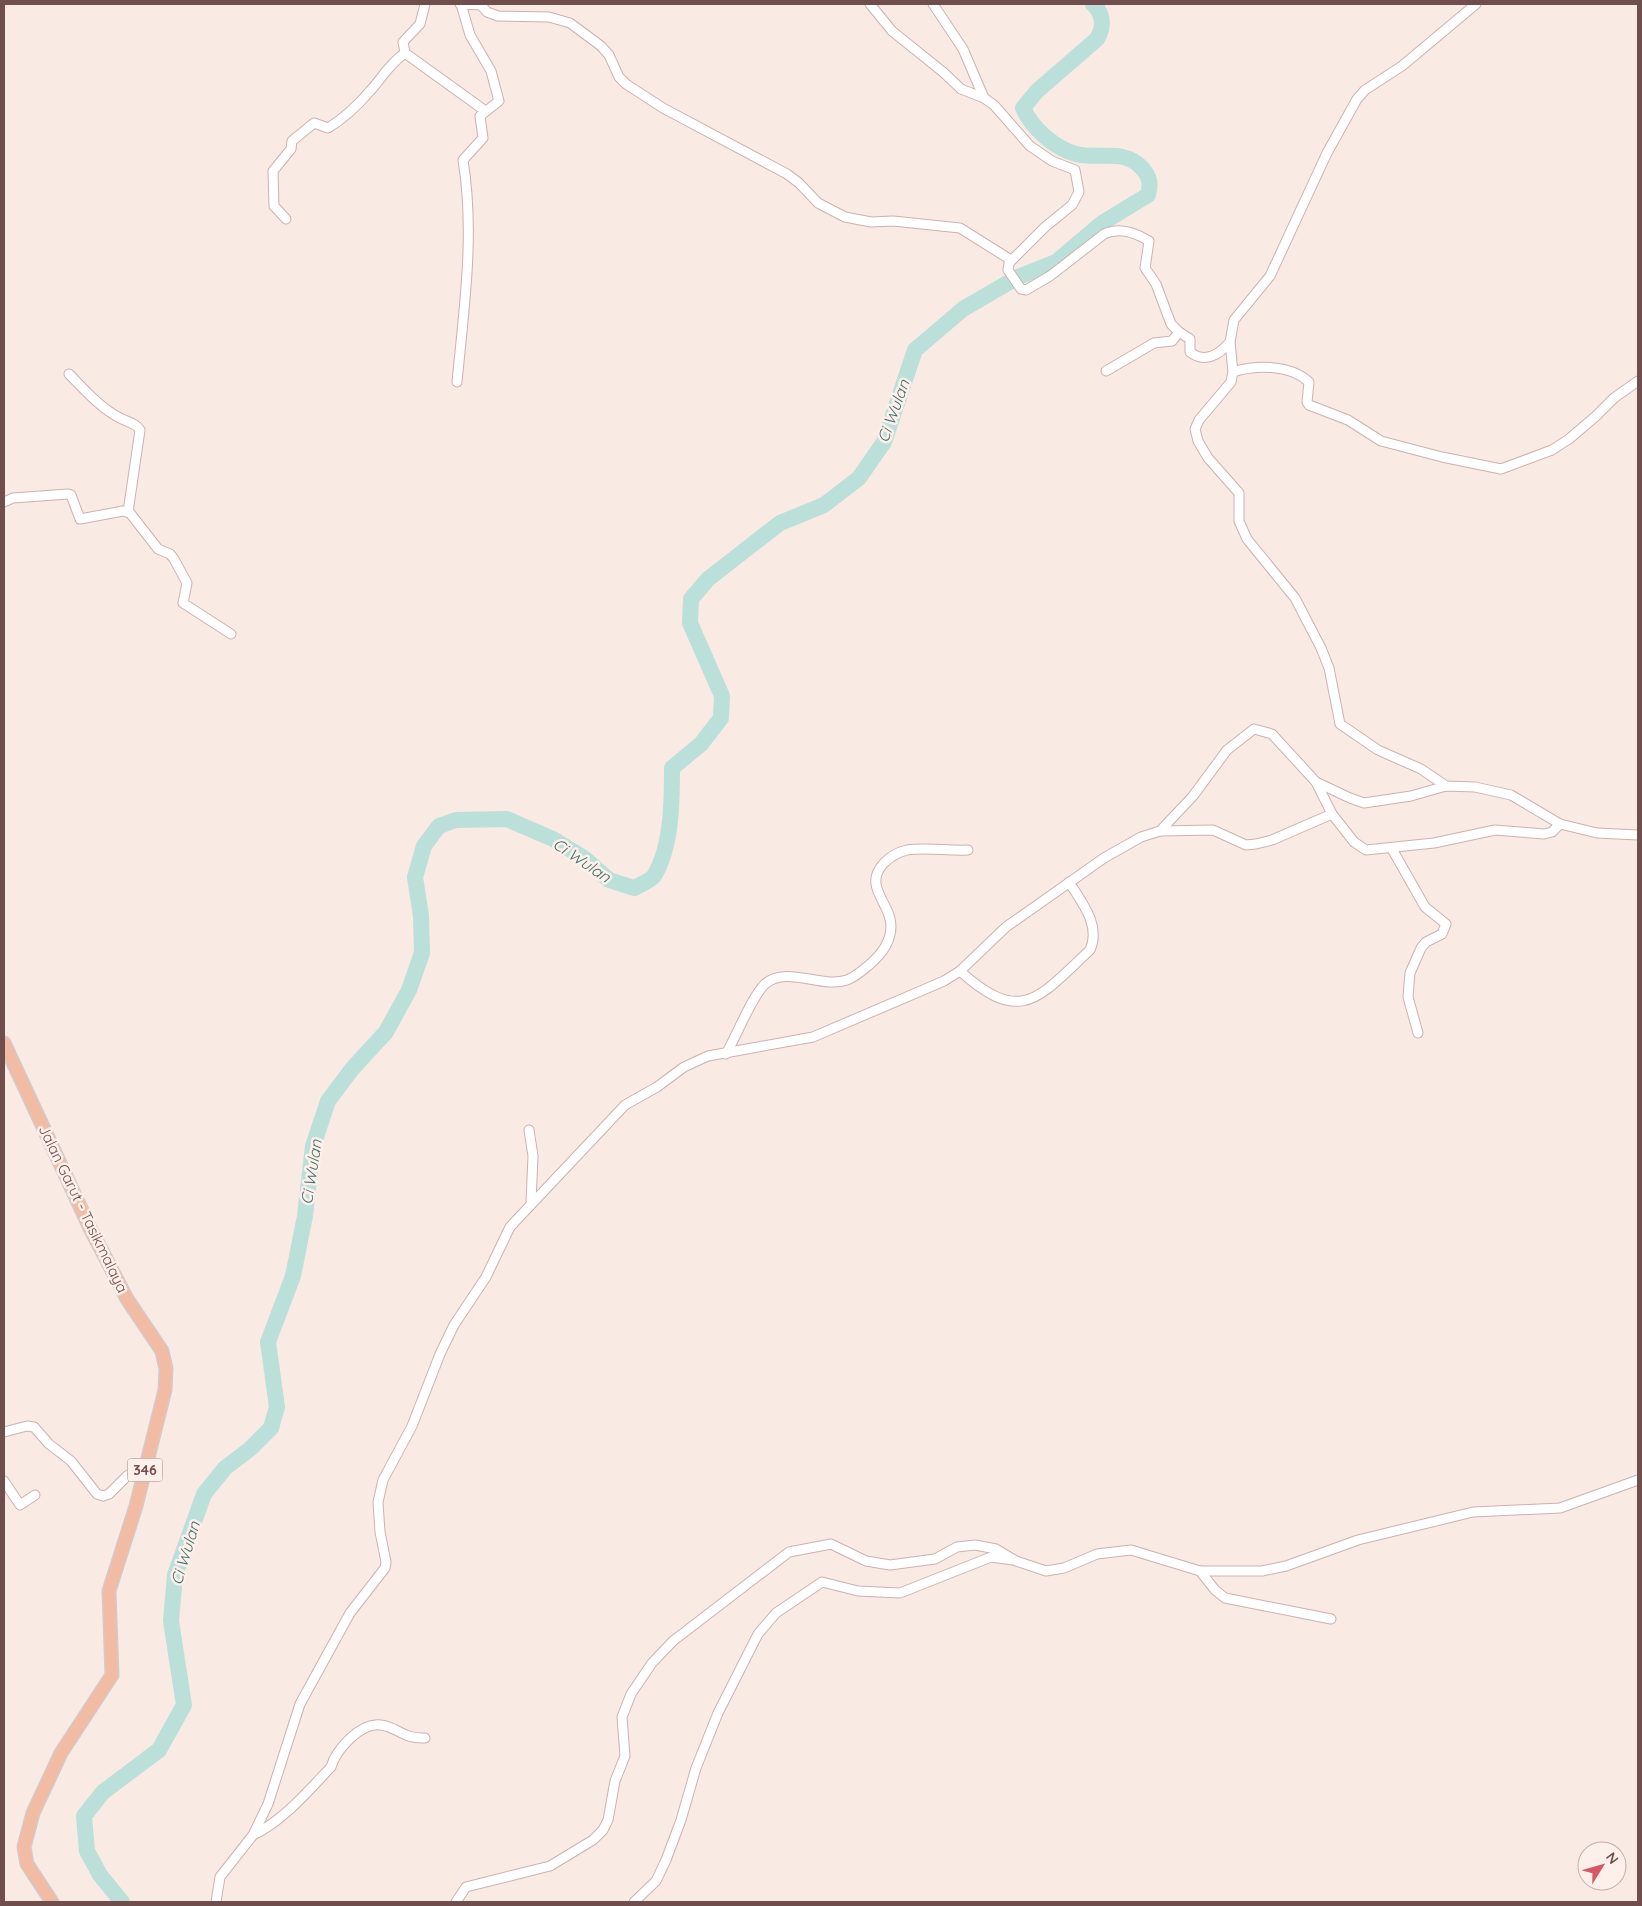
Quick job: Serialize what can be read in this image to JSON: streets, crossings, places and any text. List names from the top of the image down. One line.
{"streets":{"main road":["Jalan Garut - Tasikmalaya","346"]},"water":["Ci Wulan"],"north":"top right"}
